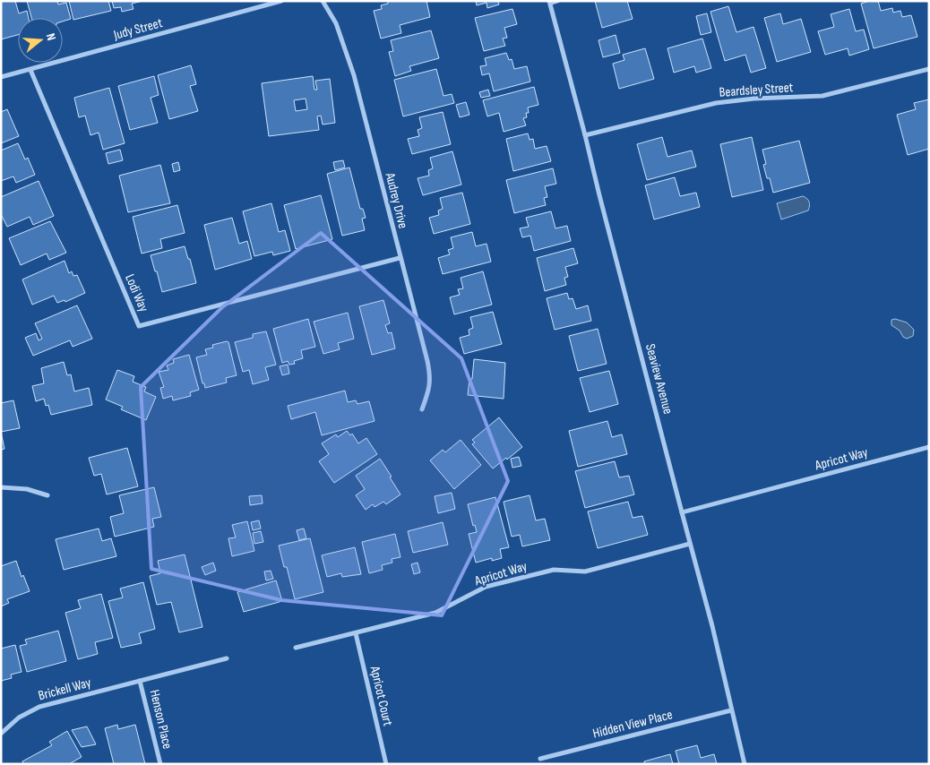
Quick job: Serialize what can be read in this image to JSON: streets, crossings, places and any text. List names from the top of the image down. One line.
{"streets":{"street":["Judy Street","Beardsley Street","Audrey Drive","Lodi Way","Seaview Avenue","Apricot Way","Brickell Way","Apricot Court","Henson Place","Hidden View Place"]},"crossings":[["Judy Street","Lodi Way"],["Beardsley Street","Seaview Avenue"],["Audrey Drive","Lodi Way"],["Seaview Avenue","Apricot Way"],["Seaview Avenue","Hidden View Place"],["Apricot Way","Apricot Court"],["Brickell Way","Henson Place"]],"north":"right"}
